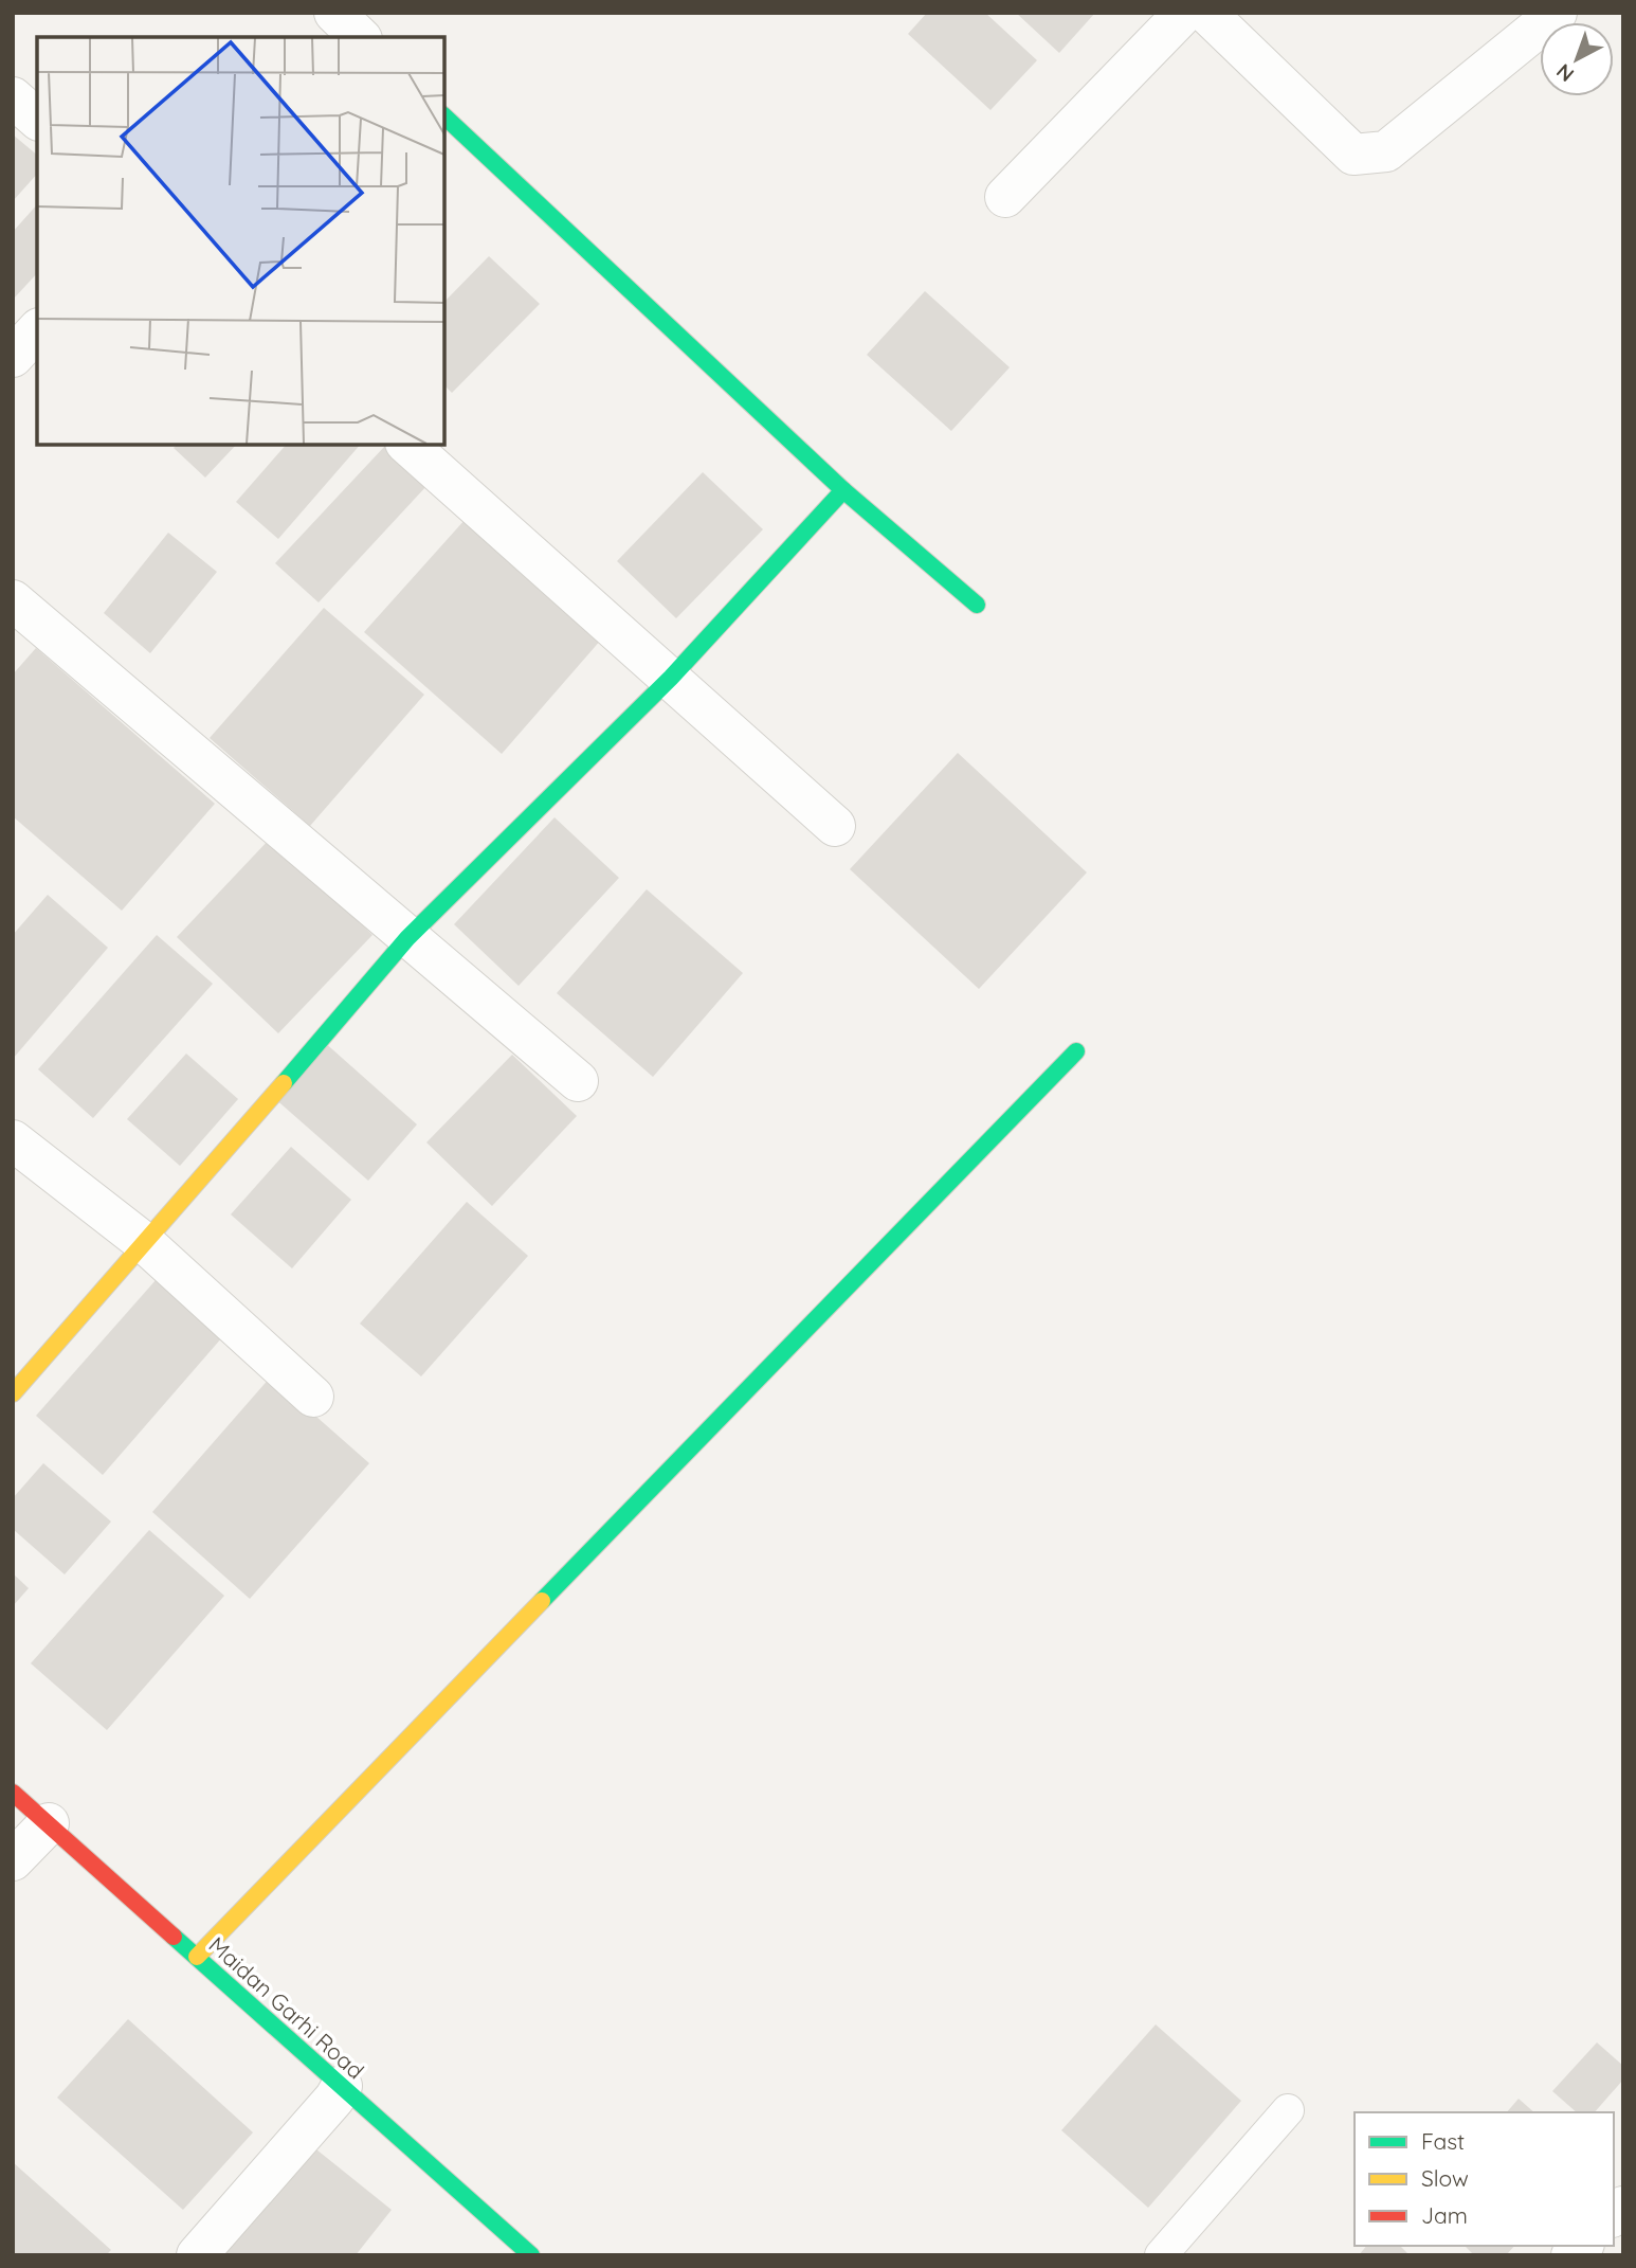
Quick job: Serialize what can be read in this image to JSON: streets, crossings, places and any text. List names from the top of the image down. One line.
{"streets":{"street":["Maidan Garhi Road"]},"legend":["Fast","Slow","Jam"],"north":"bottom left"}
